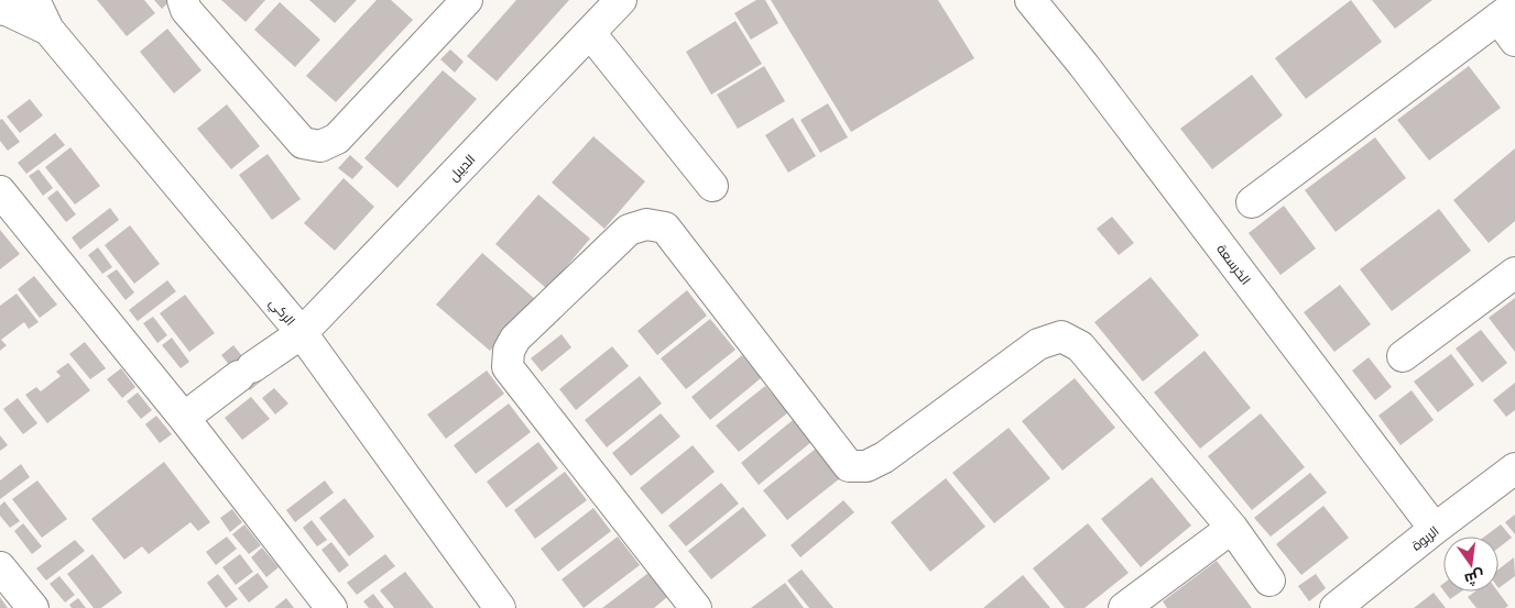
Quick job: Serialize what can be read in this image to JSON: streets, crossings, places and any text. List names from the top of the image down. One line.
{"streets":{"street":["الديبل","الخرسعة","الركي","الربوة"]},"crossings":[["الديبل","الركي"],["الخرسعة","الربوة"]],"north":"bottom"}
